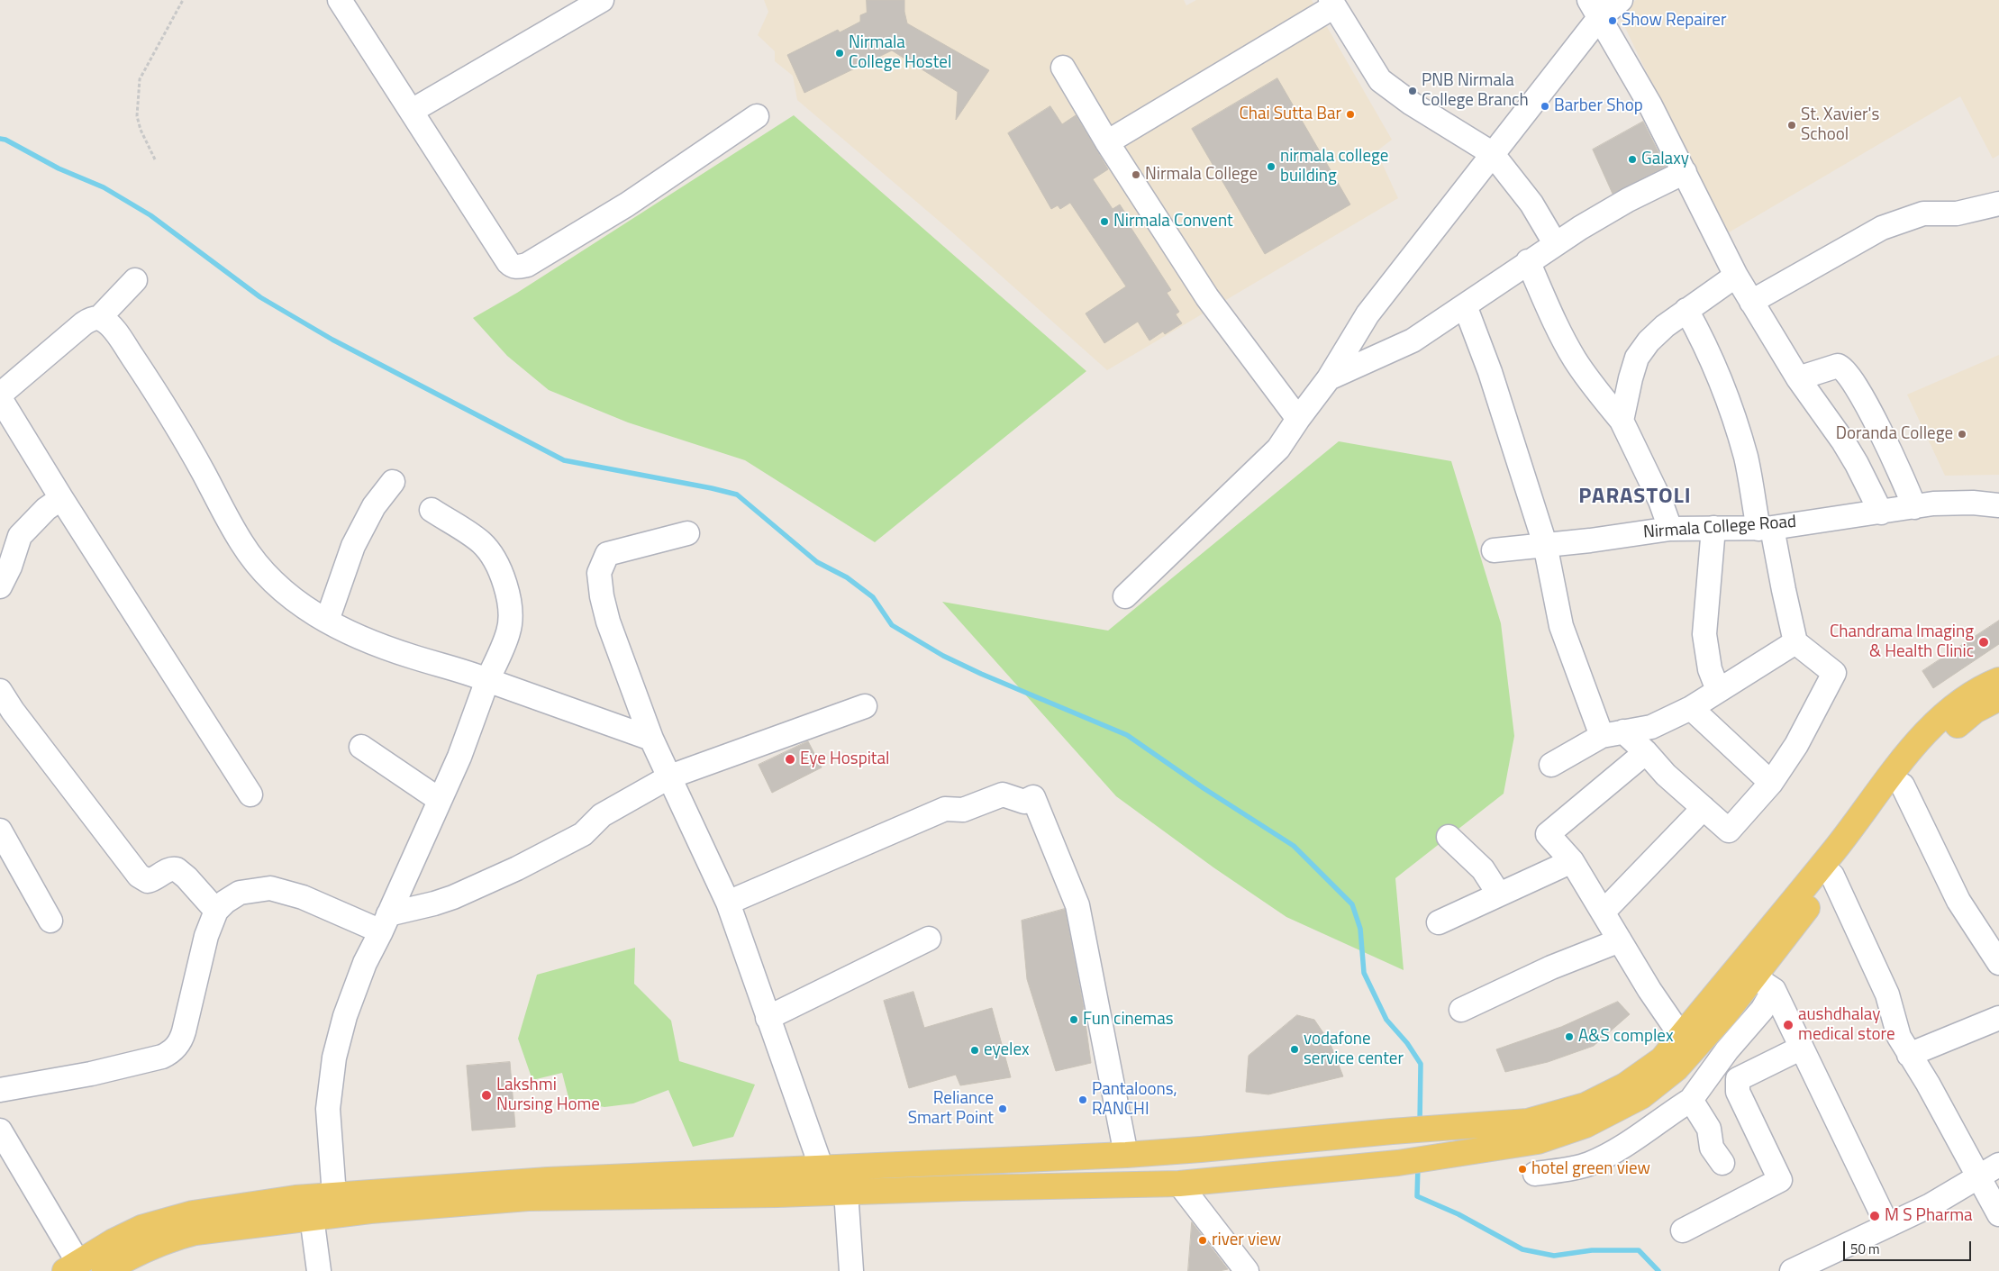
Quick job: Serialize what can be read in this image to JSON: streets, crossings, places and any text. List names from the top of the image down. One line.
{"streets":{"street":["Nirmala College Road"]},"districts":["PARASTOLI"],"places":["Show Repairer","Nirmala College Hostel","PNB Nirmala College Branch","Barber Shop","Chai Sutta Bar","St. Xavier's School","Galaxy","nirmala college building","Nirmala College","Nirmala Convent","Doranda College","Chandrama Imaging & Health Clinic","Eye Hospital","Fun cinemas","aushdhalay medical store","A&S complex","vodafone service center","eyelex","Lakshmi Nursing Home","Pantaloons, RANCHI","Reliance Smart Point","hotel green view","M S Pharma","river view"],"scale_bar":"50 m"}
